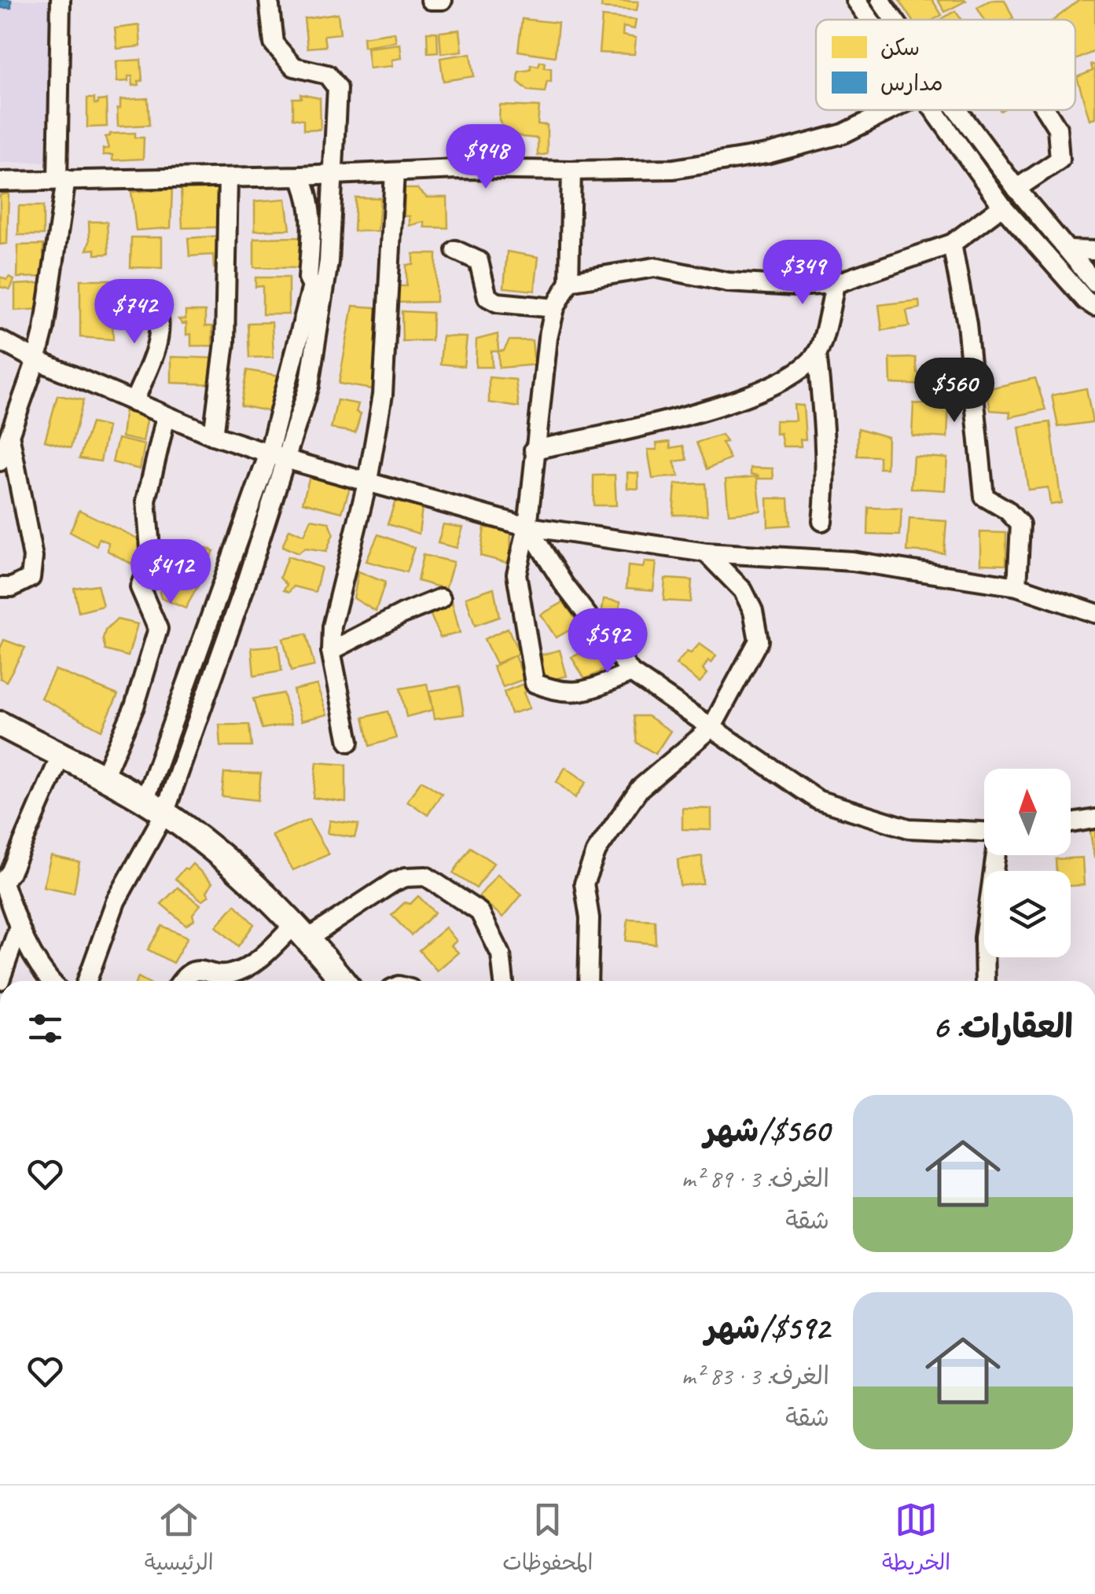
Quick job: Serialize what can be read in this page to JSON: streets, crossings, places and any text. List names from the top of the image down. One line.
{"legend":["سكن","مدارس"],"north":"top","page":{"price":["$948","$349","$742","$560","$412","$592"],"heading":"العقارات: 6","list":[{"name":"$560/شهر","note":"الغرف: 3 · 89 m² · شقة"},{"name":"$592/شهر","note":"الغرف: 3 · 83 m² · شقة"}],"tabs":["الخريطة","المحفوظات","الرئيسية"]}}
